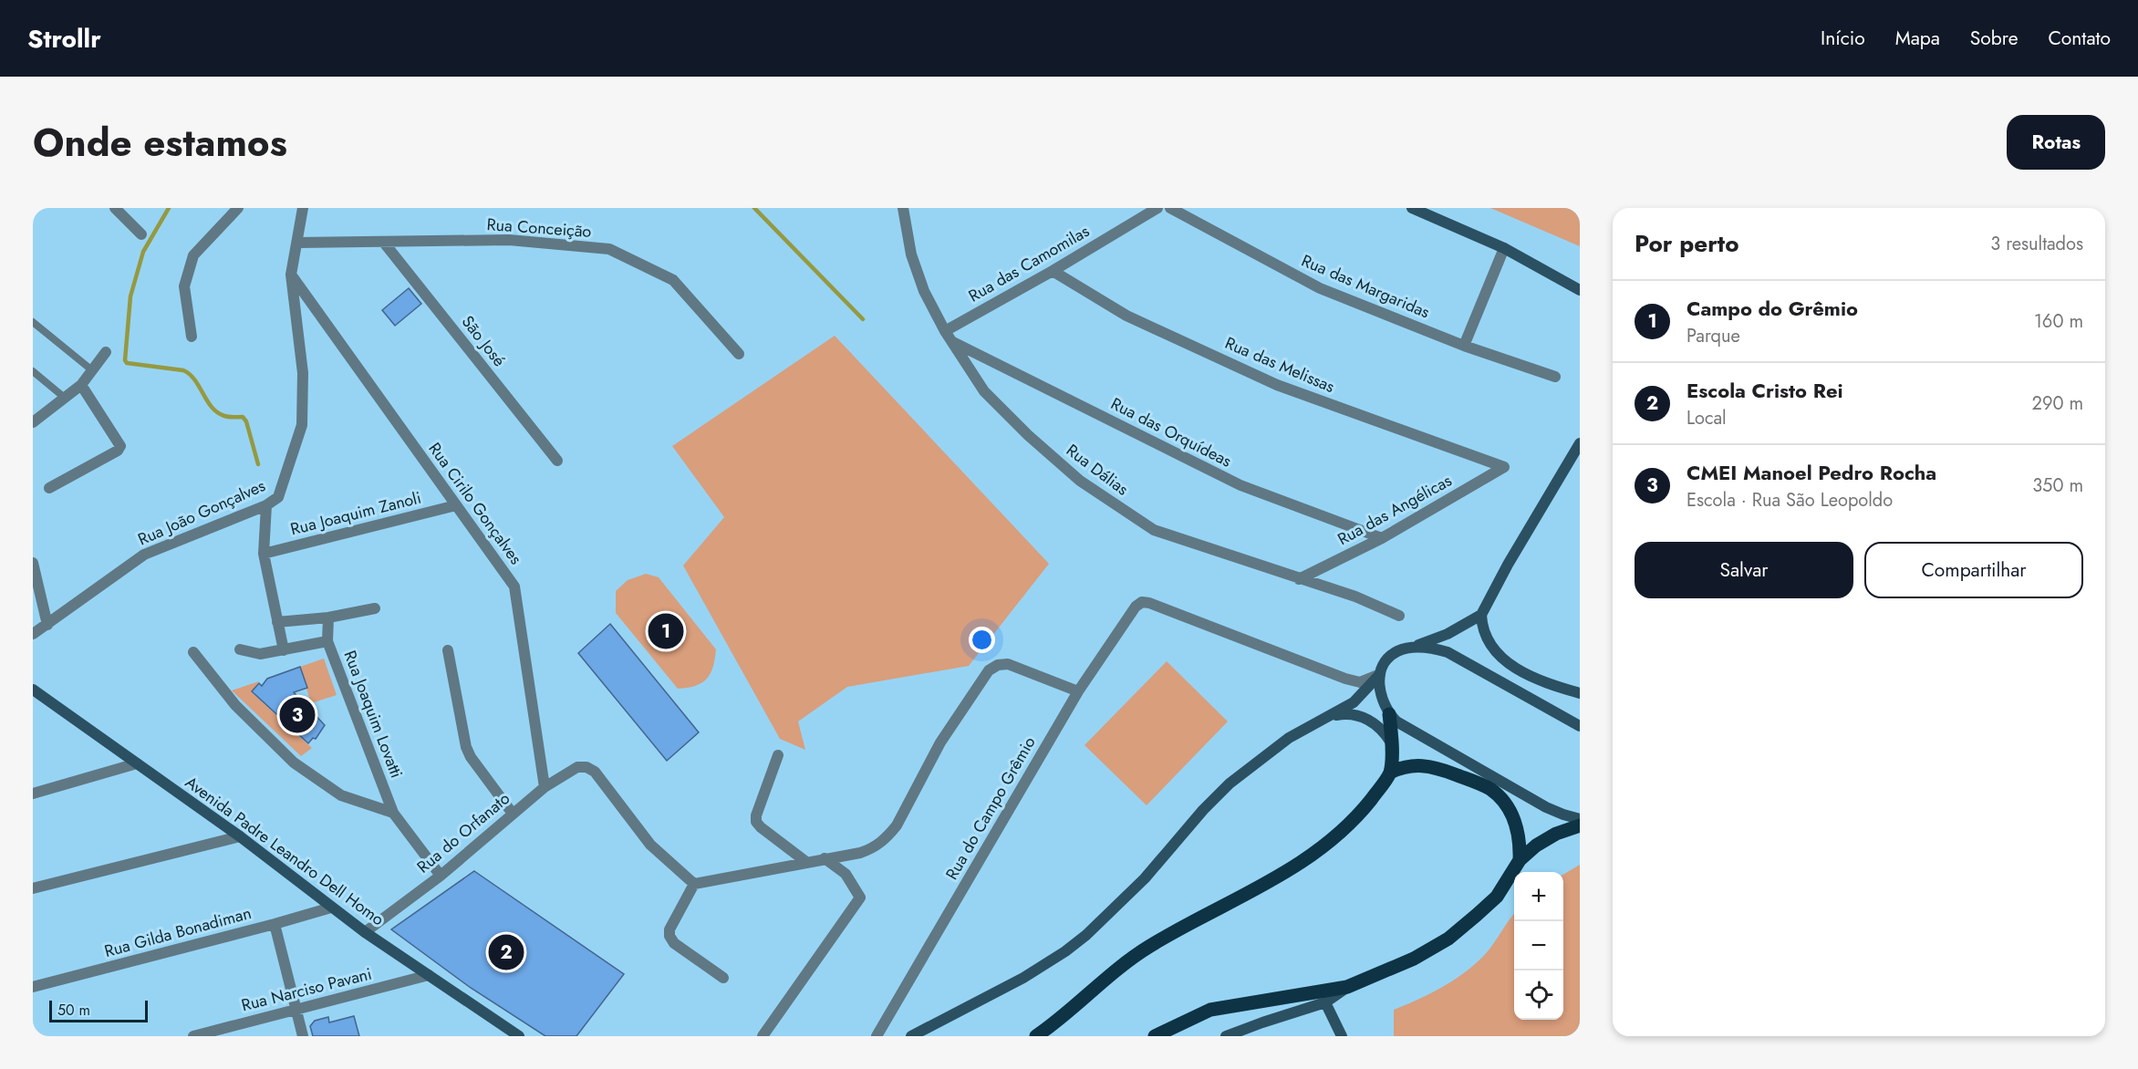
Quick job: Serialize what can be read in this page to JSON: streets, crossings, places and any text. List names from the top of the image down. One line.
{"streets":{"street":["Rua Conceição","Rua das Camomilas","Rua das Margaridas","São José","Rua das Melissas","Rua das Orquídeas","Rua Dálias","Rua Cirilo Gonçalves","Rua das Angélicas","Rua João Gonçalves","Rua Joaquim Zanoli","Rua Joaquim Lovatti","Rua do Campo Grêmio","Rua do Orfanato","Avenida Padre Leandro Dell Homo","Rua Gilda Bonadiman","Rua Narciso Pavani"]},"crossings":[["Rua Conceição","São José"],["Rua Conceição","Rua João Gonçalves"],["Rua das Camomilas","Rua das Melissas"],["Rua das Camomilas","Rua Dálias"],["Rua das Melissas","Rua das Angélicas"],["Rua das Orquídeas","Rua Dálias"],["Rua das Orquídeas","Rua das Angélicas"],["Rua Dálias","Rua das Angélicas"],["Rua Cirilo Gonçalves","Rua João Gonçalves"],["Rua Cirilo Gonçalves","Rua Joaquim Zanoli"],["Rua Cirilo Gonçalves","Rua do Orfanato"],["Rua Joaquim Lovatti","Rua do Orfanato"],["Rua do Orfanato","Avenida Padre Leandro Dell Homo"],["Avenida Padre Leandro Dell Homo","Rua Gilda Bonadiman"],["Avenida Padre Leandro Dell Homo","Rua Narciso Pavani"]],"scale_bar":"50 m","page":{"header":"Strollr","nav":["Início","Mapa","Sobre","Contato"],"title":"Onde estamos","buttons":["Rotas",["Salvar","Compartilhar"]],"heading":["Por perto","3 resultados"],"list":[{"mark":"1","name":"Campo do Grêmio","note":"Parque","value":"160 m"},{"mark":"2","name":"Escola Cristo Rei","note":"Local","value":"290 m"},{"mark":"3","name":"CMEI Manoel Pedro Rocha","note":"Escola · Rua São Leopoldo","value":"350 m"}],"pins":["1","3","2"],"map_buttons":["+","−"],"scale":"50 m"}}
